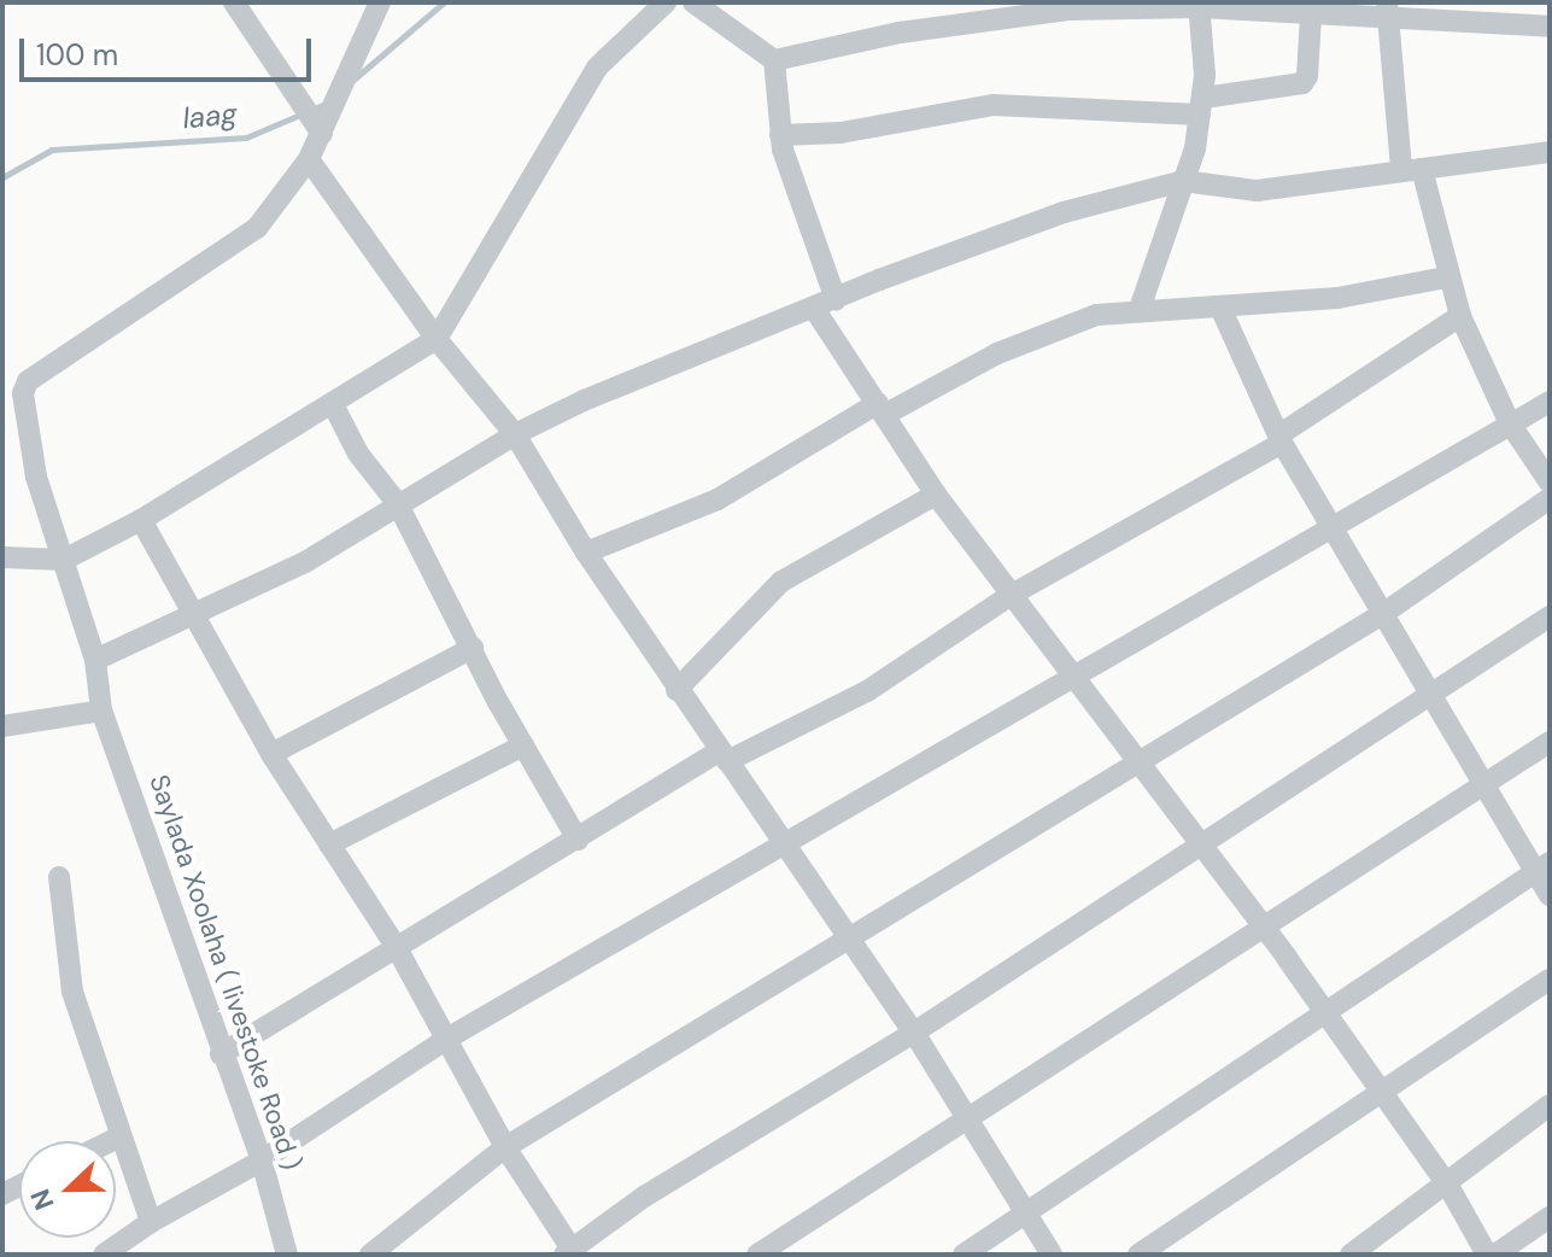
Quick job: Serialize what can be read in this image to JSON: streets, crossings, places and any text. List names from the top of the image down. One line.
{"streets":{"street":["Saylada Xoolaha ( livestoke Road )"]},"water":["laag"],"scale_bar":"100 m","north":"left"}
